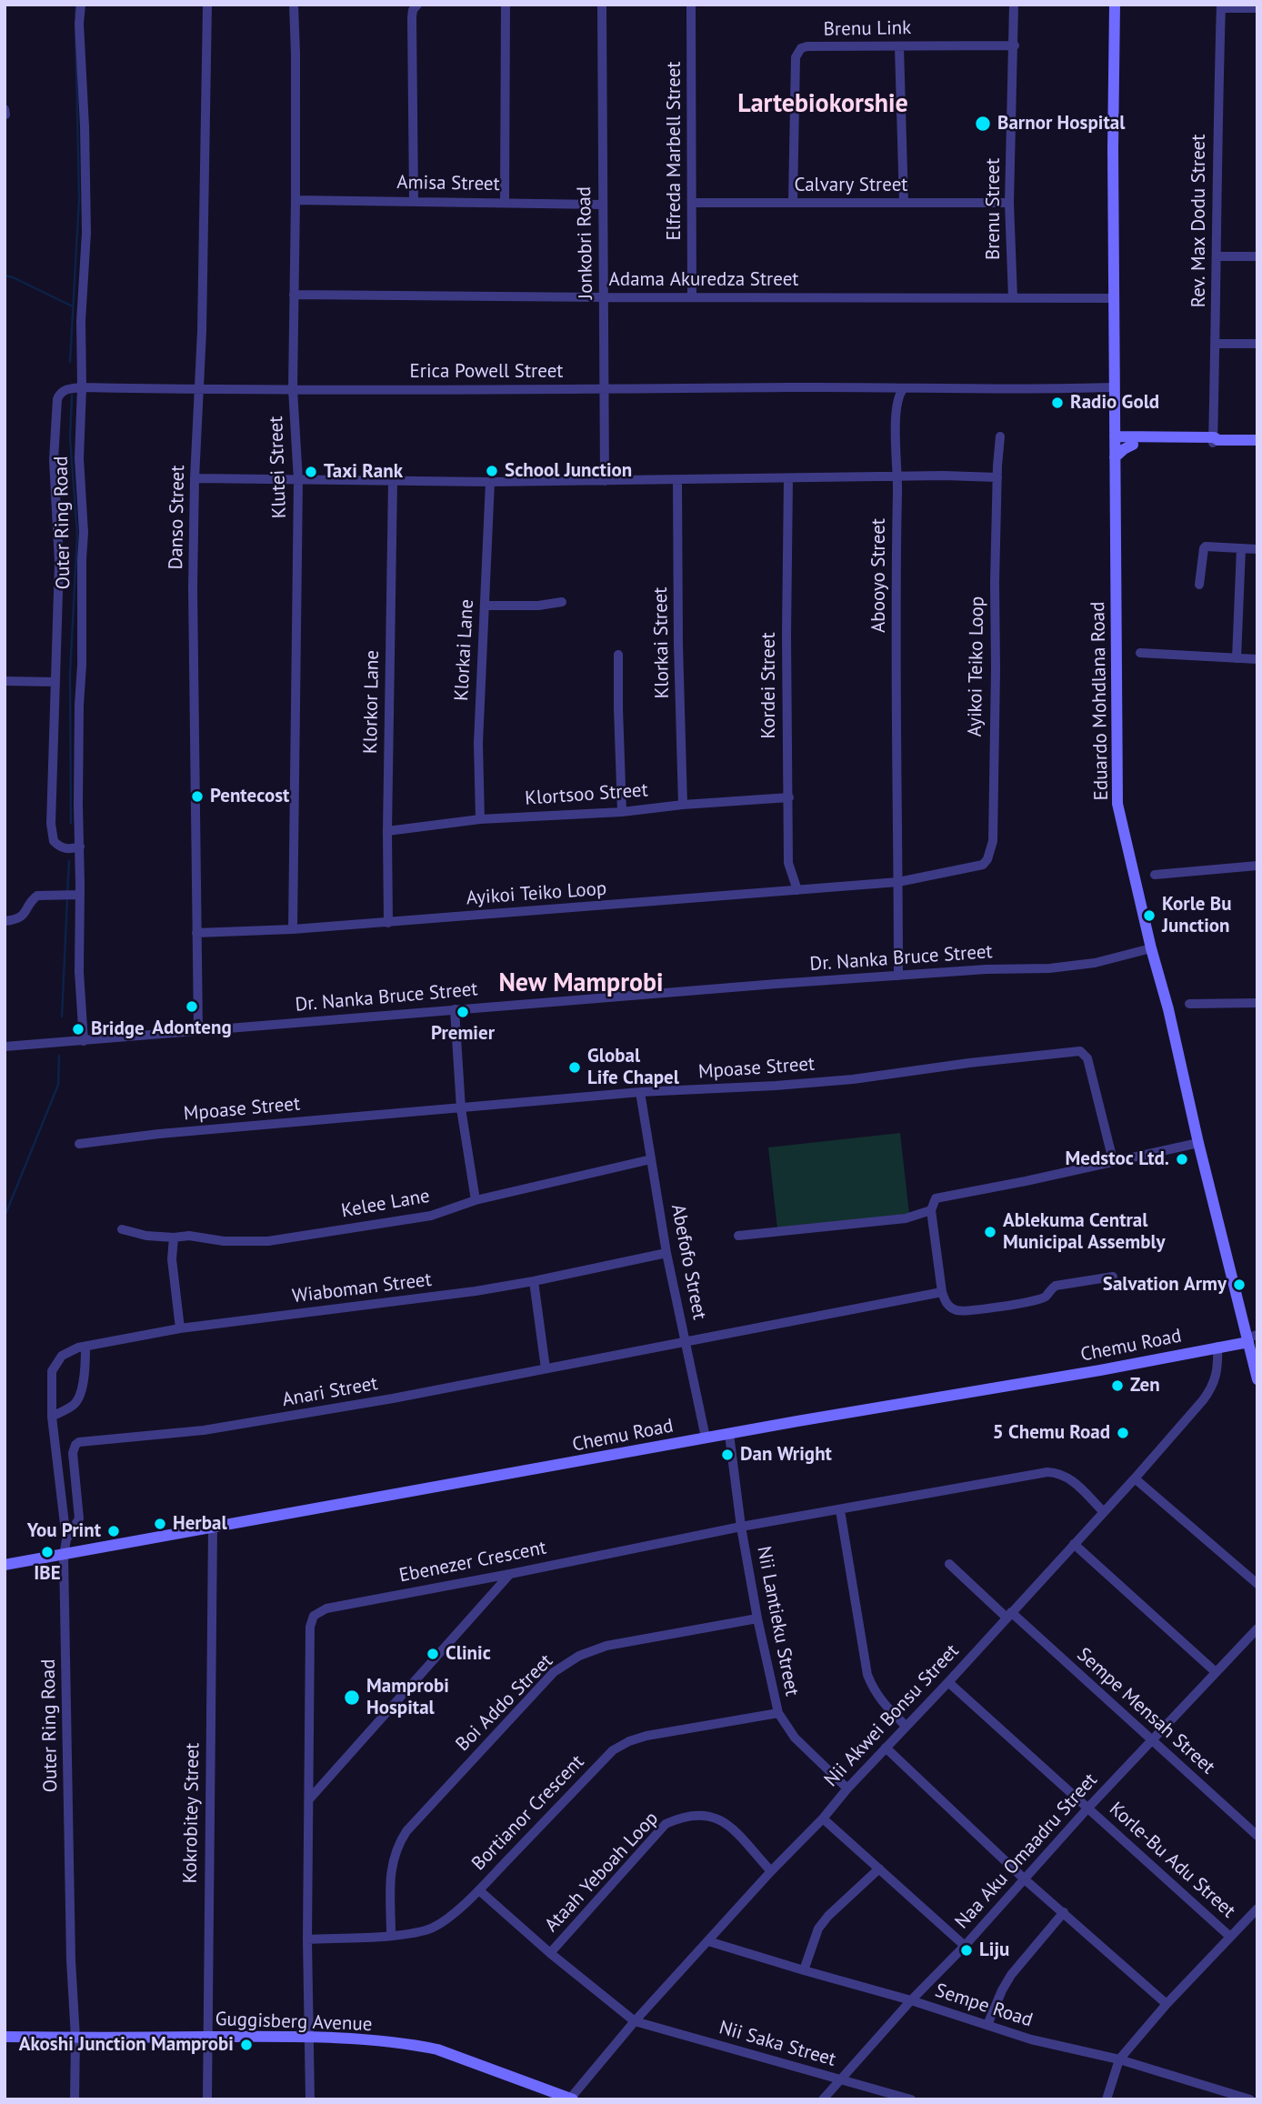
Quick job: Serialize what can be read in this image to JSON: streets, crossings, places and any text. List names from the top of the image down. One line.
{"streets":{"main road":["Eduardo Mohdlana Road","Chemu Road","Guggisberg Avenue"],"street":["Brenu Link","Elfreda Marbell Street","Amisa Street","Calvary Street","Brenu Street","Rev. Max Dodu Street","Jonkobri Road","Adama Akuredza Street","Erica Powell Street","Klutei Street","Danso Street","Outer Ring Road","Abooyo Street","Klorkai Street","Klorkai Lane","Ayikoi Teiko Loop","Kordei Street","Klorkor Lane","Klortsoo Street","Dr. Nanka Bruce Street","Mpoase Street","Kelee Lane","Abefofo Street","Wiaboman Street","Anari Street","Ebenezer Crescent","Nii Lantieku Street","Boi Addo Street","Sempe Mensah Street","Nii Akwei Bonsu Street","Kokrobitey Street","Bortianor Crescent","Naa Aku Omaadru Street","Korle-Bu Adu Street","Ataah Yeboah Loop","Sempe Road","Nii Saka Street"]},"crossings":[["Brenu Link","Calvary Street"],["Brenu Link","Brenu Street"],["Elfreda Marbell Street","Calvary Street"],["Elfreda Marbell Street","Adama Akuredza Street"],["Amisa Street","Jonkobri Road"],["Amisa Street","Klutei Street"],["Calvary Street","Brenu Street"],["Brenu Street","Adama Akuredza Street"],["Jonkobri Road","Adama Akuredza Street"],["Jonkobri Road","Erica Powell Street"],["Adama Akuredza Street","Klutei Street"],["Adama Akuredza Street","Eduardo Mohdlana Road"],["Erica Powell Street","Klutei Street"],["Erica Powell Street","Danso Street"],["Erica Powell Street","Outer Ring Road"],["Erica Powell Street","Abooyo Street"],["Klutei Street","Ayikoi Teiko Loop"],["Danso Street","Ayikoi Teiko Loop"],["Danso Street","Dr. Nanka Bruce Street"],["Outer Ring Road","Dr. Nanka Bruce Street"],["Outer Ring Road","Wiaboman Street"],["Outer Ring Road","Chemu Road"],["Outer Ring Road","Anari Street"],["Outer Ring Road","Guggisberg Avenue"],["Abooyo Street","Ayikoi Teiko Loop"],["Abooyo Street","Dr. Nanka Bruce Street"],["Klorkai Street","Klortsoo Street"],["Klorkai Lane","Klortsoo Street"],["Ayikoi Teiko Loop","Kordei Street"],["Ayikoi Teiko Loop","Klorkor Lane"],["Kordei Street","Klortsoo Street"],["Eduardo Mohdlana Road","Dr. Nanka Bruce Street"],["Eduardo Mohdlana Road","Chemu Road"],["Klorkor Lane","Klortsoo Street"],["Mpoase Street","Abefofo Street"],["Kelee Lane","Abefofo Street"],["Abefofo Street","Wiaboman Street"],["Abefofo Street","Chemu Road"],["Abefofo Street","Anari Street"],["Chemu Road","Nii Lantieku Street"],["Chemu Road","Nii Akwei Bonsu Street"],["Chemu Road","Kokrobitey Street"],["Ebenezer Crescent","Nii Lantieku Street"],["Ebenezer Crescent","Nii Akwei Bonsu Street"],["Ebenezer Crescent","Bortianor Crescent"],["Ebenezer Crescent","Guggisberg Avenue"],["Nii Lantieku Street","Boi Addo Street"],["Nii Lantieku Street","Nii Akwei Bonsu Street"],["Nii Lantieku Street","Bortianor Crescent"],["Boi Addo Street","Bortianor Crescent"],["Sempe Mensah Street","Nii Akwei Bonsu Street"],["Sempe Mensah Street","Naa Aku Omaadru Street"],["Nii Akwei Bonsu Street","Korle-Bu Adu Street"],["Nii Akwei Bonsu Street","Ataah Yeboah Loop"],["Nii Akwei Bonsu Street","Sempe Road"],["Nii Akwei Bonsu Street","Guggisberg Avenue"],["Nii Akwei Bonsu Street","Nii Saka Street"],["Kokrobitey Street","Guggisberg Avenue"],["Naa Aku Omaadru Street","Korle-Bu Adu Street"],["Naa Aku Omaadru Street","Sempe Road"],["Naa Aku Omaadru Street","Nii Saka Street"]],"districts":["Lartebiokorshie","New Mamprobi"],"places":["Barnor Hospital","Radio Gold","School Junction","Taxi Rank","Pentecost","Korle Bu Junction","Adonteng","Premier","Bridge","Global Life Chapel","Medstoc Ltd.","Ablekuma Central Municipal Assembly","Salvation Army","Zen","5 Chemu Road","Dan Wright","Herbal","You Print","IBE","Clinic","Mamprobi Hospital","Liju","Akoshi Junction Mamprobi"]}
